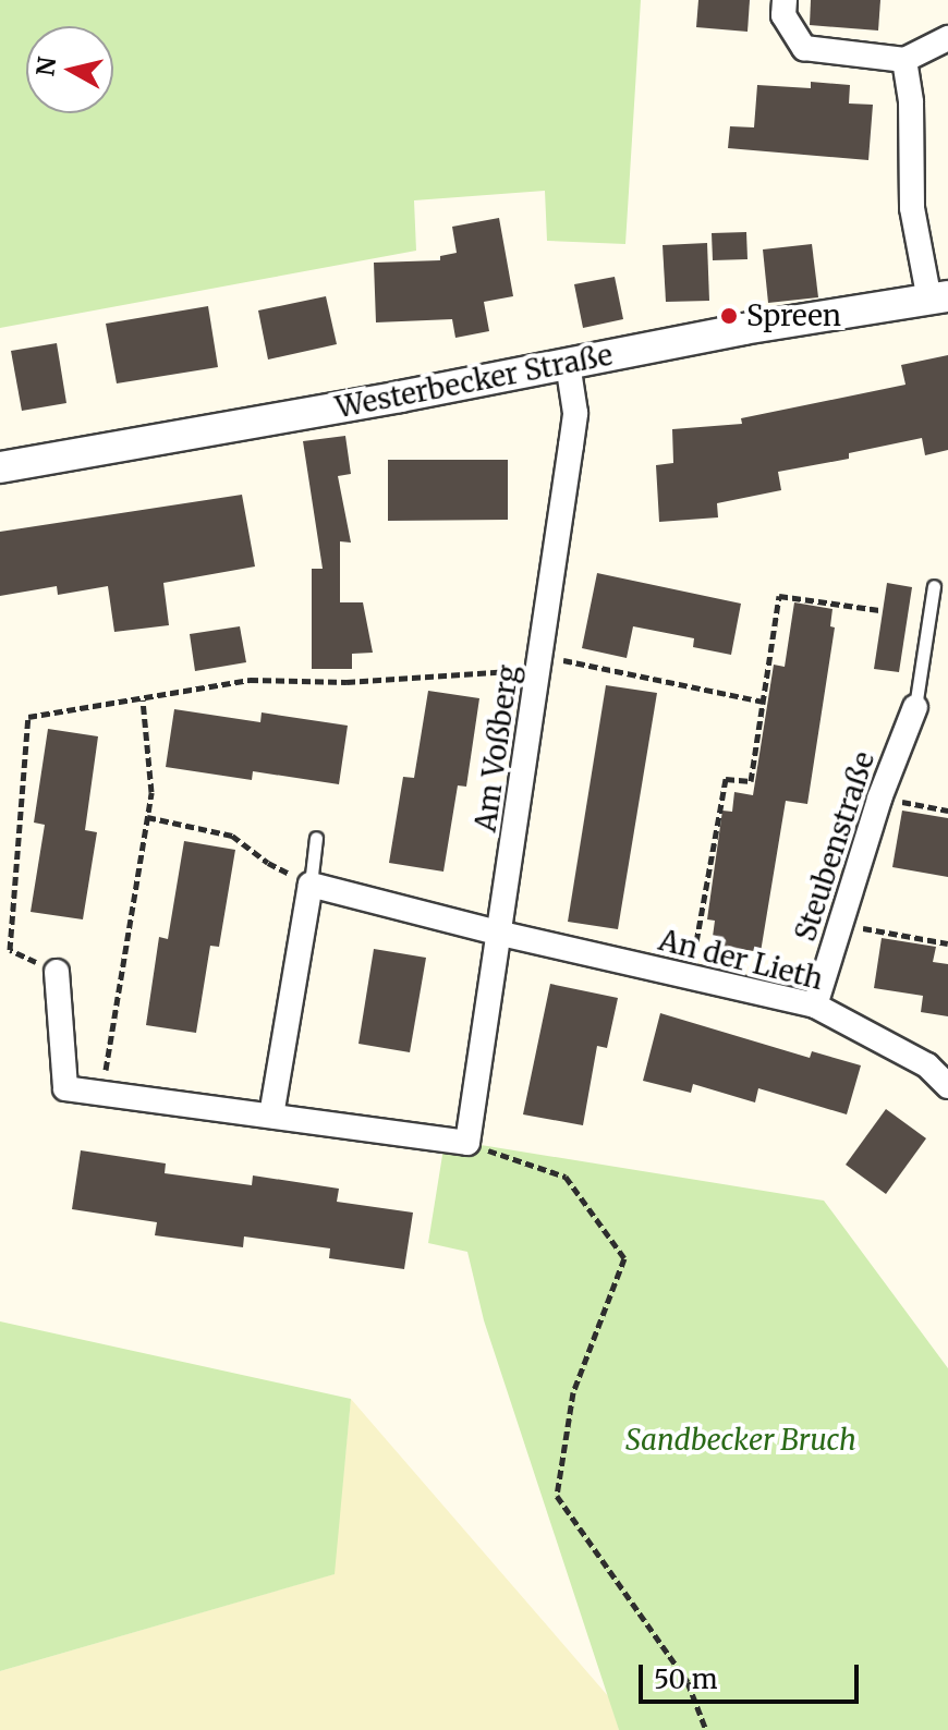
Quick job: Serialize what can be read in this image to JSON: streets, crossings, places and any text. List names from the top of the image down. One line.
{"streets":{"street":["Westerbecker Straße","Am Voßberg","Steubenstraße","An der Lieth"]},"crossings":[["Westerbecker Straße","Am Voßberg"],["Am Voßberg","An der Lieth"],["Steubenstraße","An der Lieth"]],"parks":["Sandbecker Bruch"],"places":["Spreen"],"scale_bar":"50 m","north":"left"}
